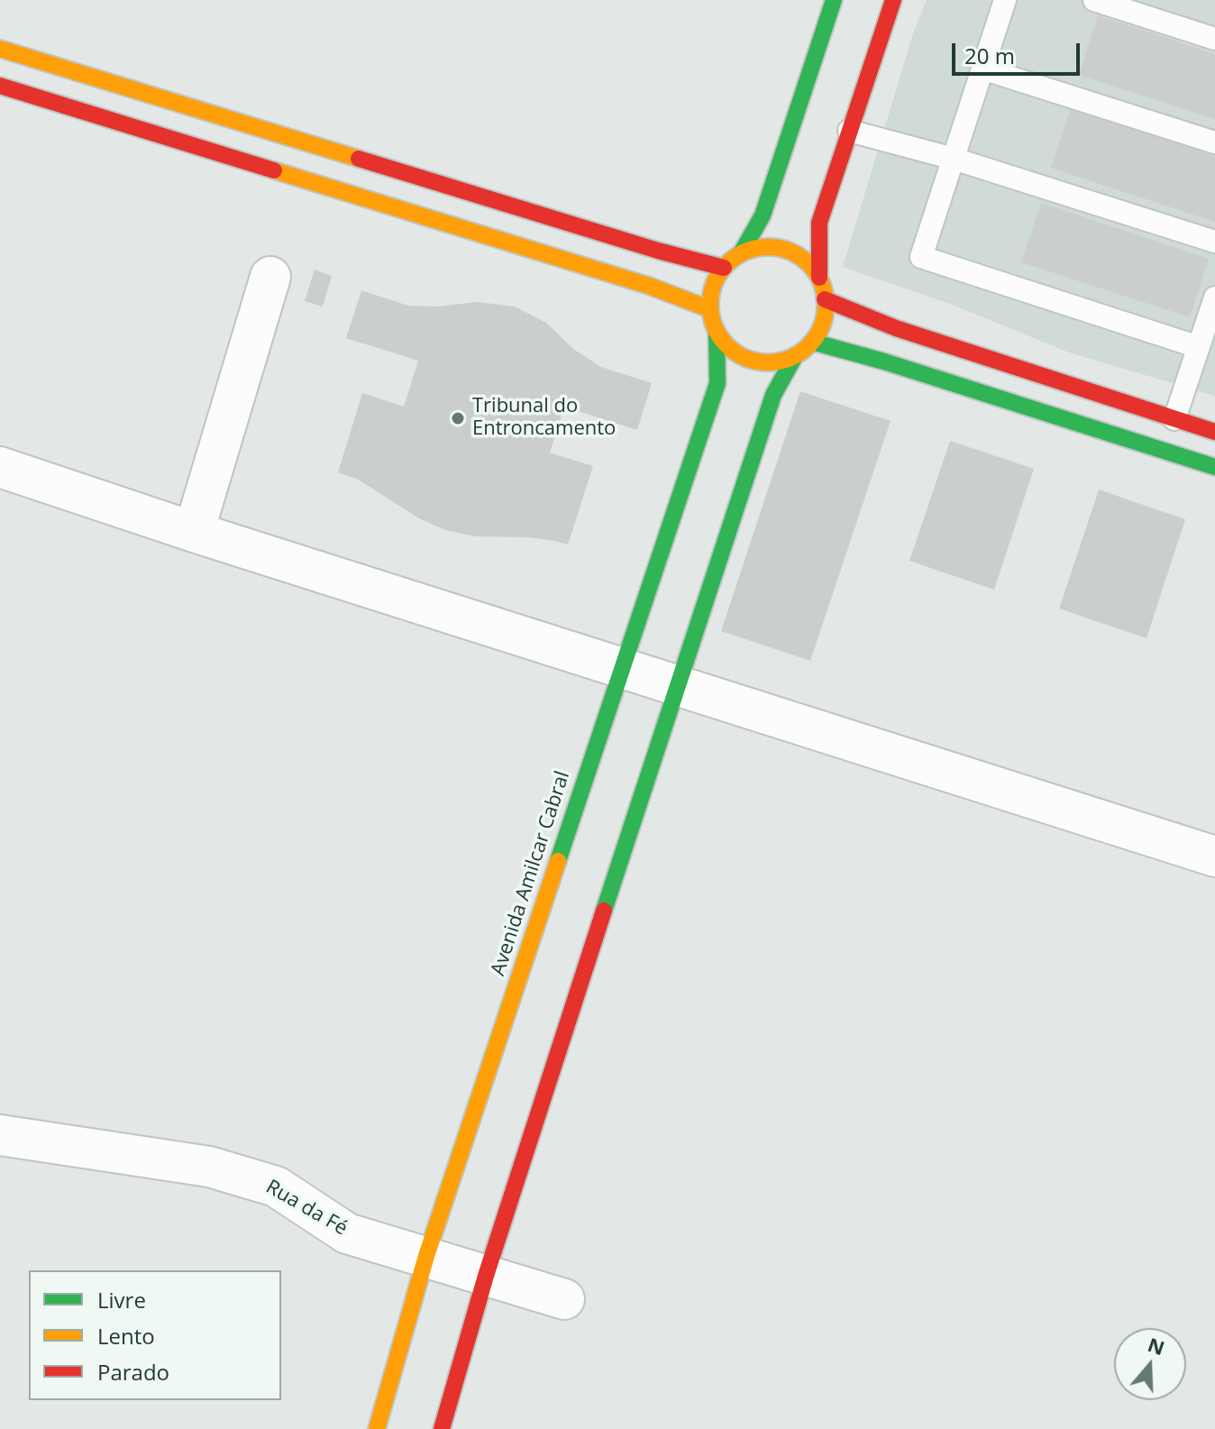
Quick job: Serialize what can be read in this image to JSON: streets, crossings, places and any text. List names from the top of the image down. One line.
{"streets":{"street":["Avenida Amilcar Cabral","Rua da Fé"]},"crossings":[["Avenida Amilcar Cabral","Rua da Fé"]],"places":["Tribunal do Entroncamento"],"legend":["Livre","Lento","Parado"],"scale_bar":"20 m","north":"top"}
